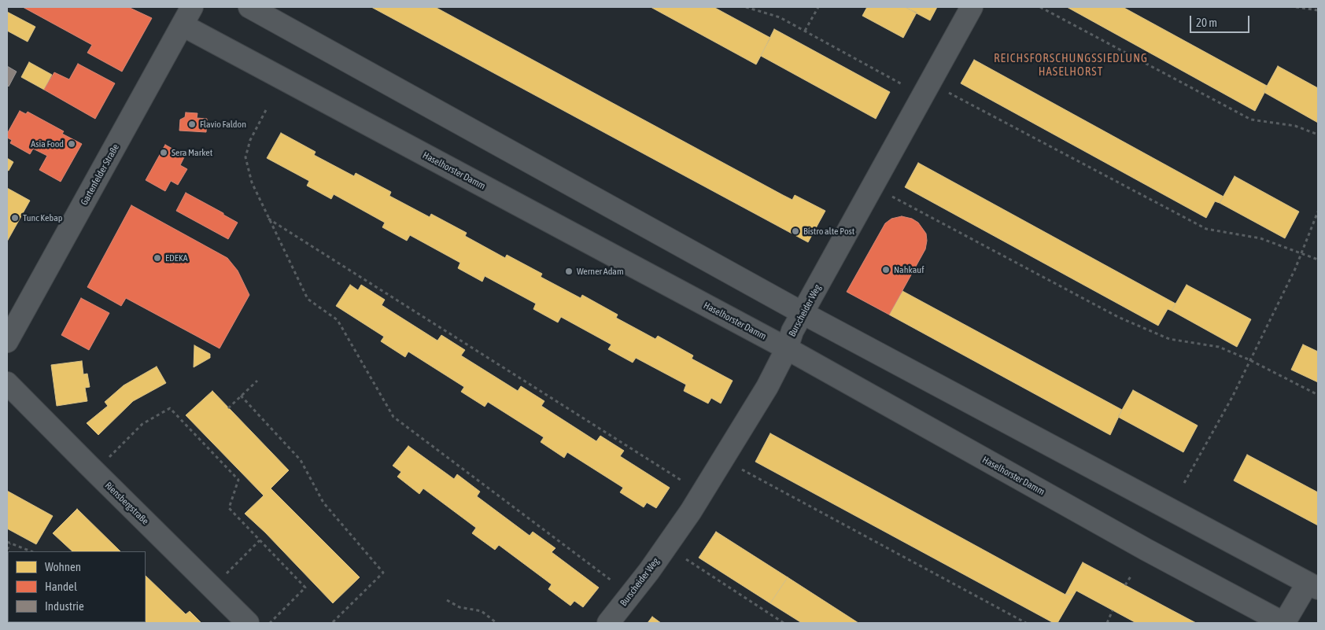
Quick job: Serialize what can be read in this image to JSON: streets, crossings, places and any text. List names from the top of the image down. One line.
{"streets":{"street":["Haselhorster Damm","Gartenfelder Straße","Burscheider Weg","Riensbergstraße"]},"crossings":[["Haselhorster Damm","Gartenfelder Straße"],["Haselhorster Damm","Burscheider Weg"]],"districts":["REICHSFORSCHUNGSSIEDLUNG HASELHORST"],"places":["Flavio Faldon","Asia Food","Sera Market","Tunc Kebap","Bistro alte Post","EDEKA","Nahkauf","Werner Adam"],"legend":["Wohnen","Handel","Industrie"],"scale_bar":"20 m"}
